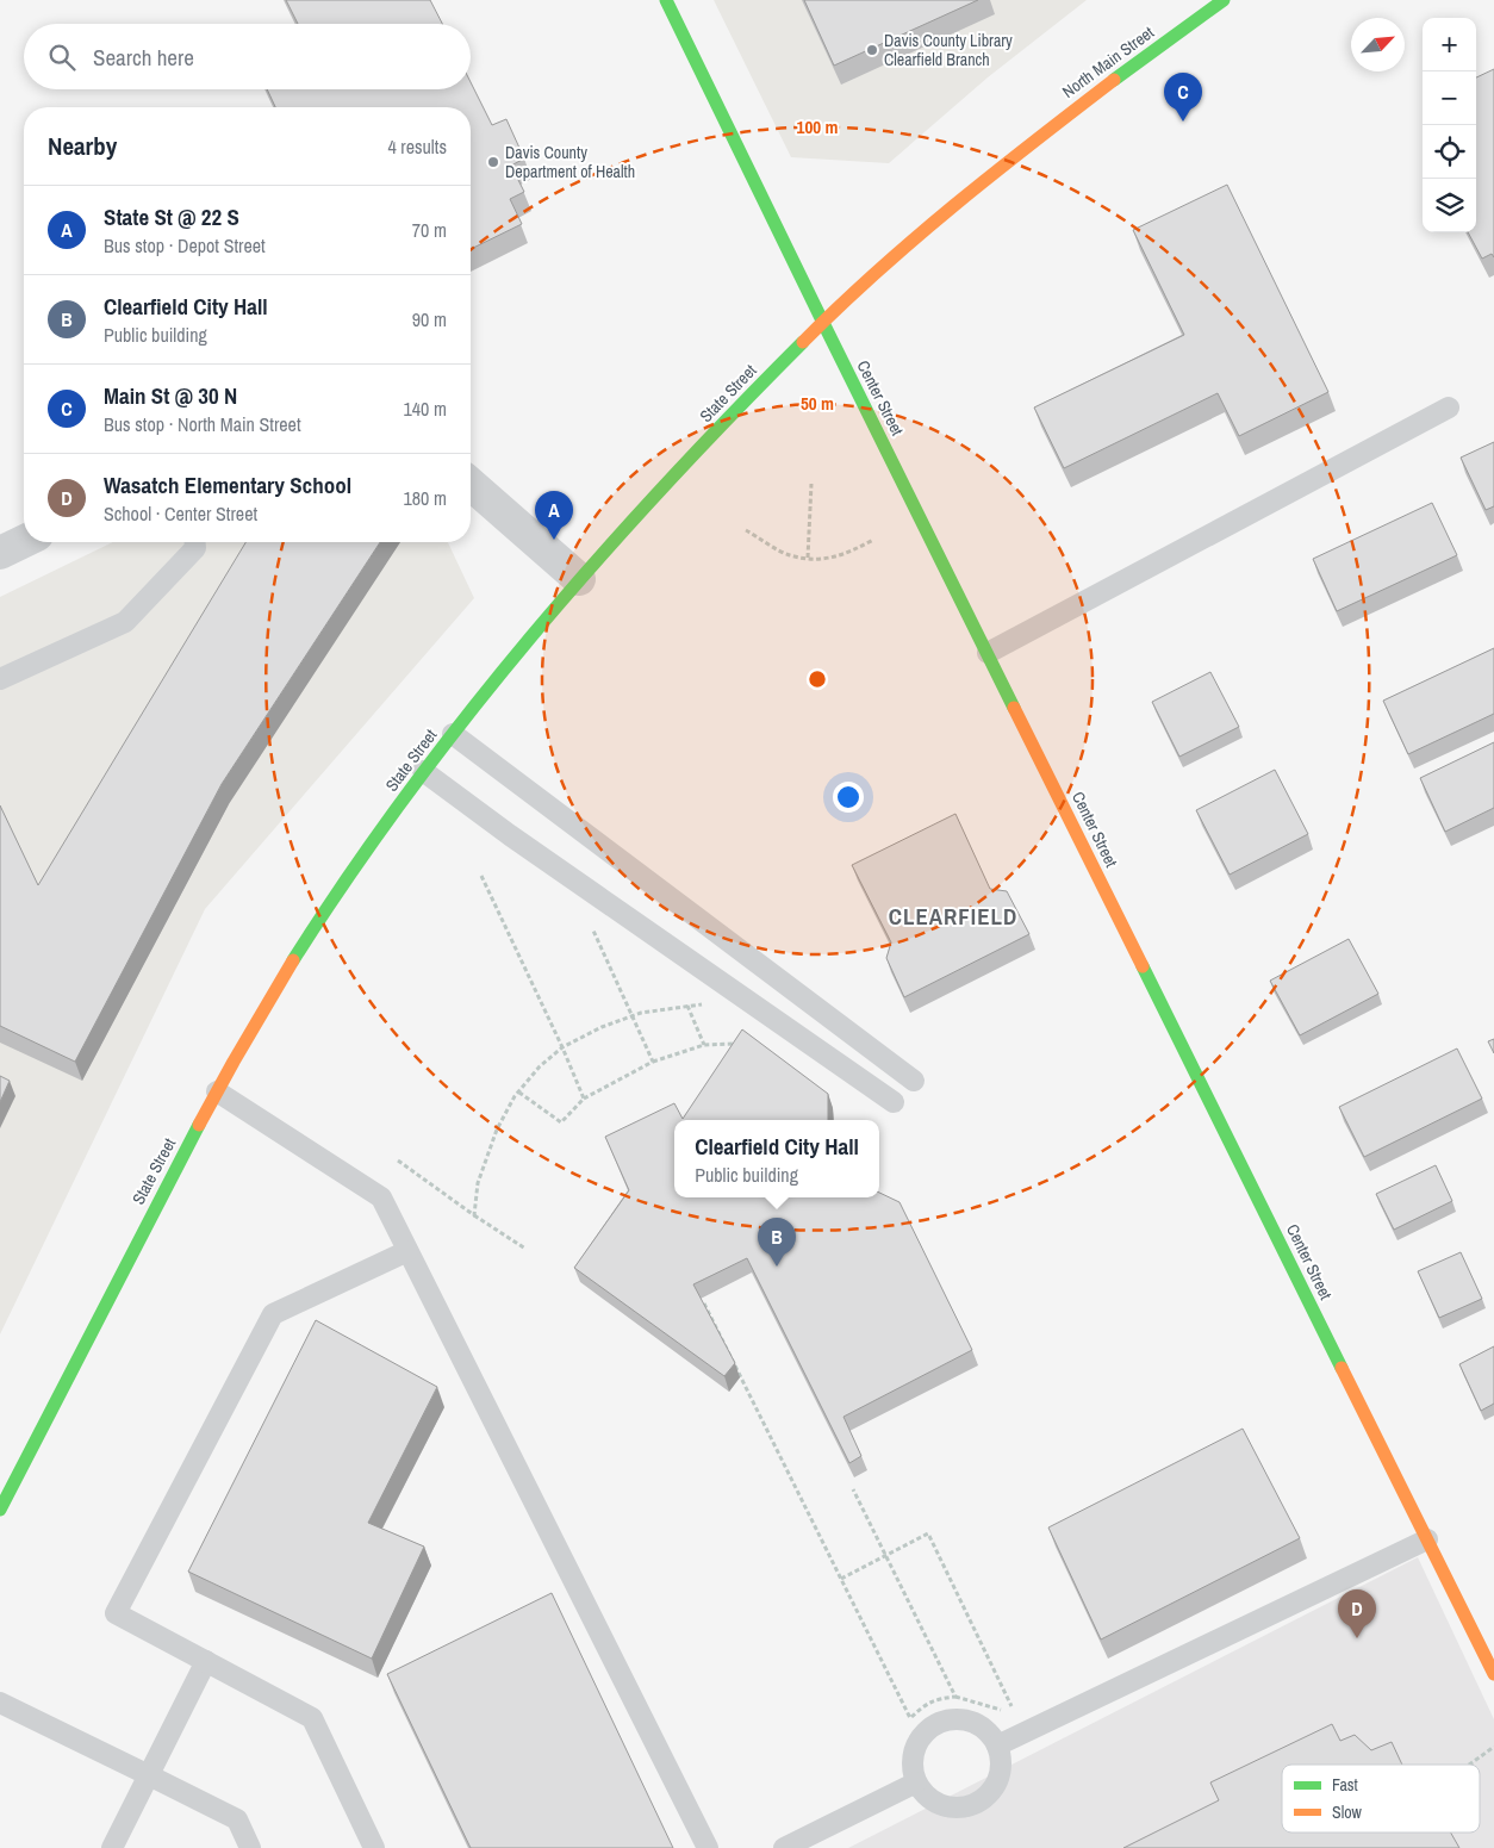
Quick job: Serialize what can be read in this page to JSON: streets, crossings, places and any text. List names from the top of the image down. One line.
{"streets":{"main road":["North Main Street","State Street","Center Street"]},"crossings":[["North Main Street","State Street"],["State Street","Center Street"]],"districts":["CLEARFIELD"],"places":["Davis County Library Clearfield Branch","Davis County Department of Health"],"legend":["Fast","Slow"],"north":"top right","page":{"map_buttons":["+","−"],"search":"Search here","pins":["C","A","B","D"],"heading":["Nearby","4 results"],"list":[{"mark":"A","name":"State St @ 22 S","note":"Bus stop · Depot Street","value":"70 m"},{"mark":"B","name":"Clearfield City Hall","note":"Public building","value":"90 m"},{"mark":"C","name":"Main St @ 30 N","note":"Bus stop · North Main Street","value":"140 m"},{"mark":"D","name":"Wasatch Elementary School","note":"School · Center Street","value":"180 m"}],"popup":["Clearfield City Hall","Public building"]},"rings":["100 m","50 m"]}
